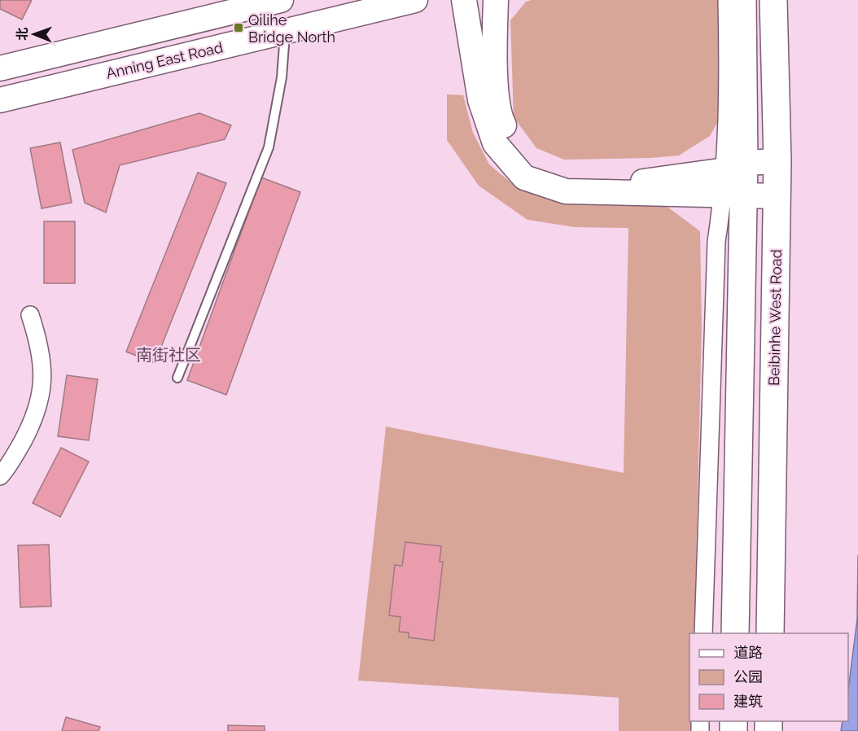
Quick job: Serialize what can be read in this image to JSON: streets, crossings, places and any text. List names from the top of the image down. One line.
{"streets":{"main road":["Anning East Road","Beibinhe West Road"]},"districts":["南街社区"],"places":{"transit":["Qilihe Bridge North"]},"legend":["道路","公园","建筑"],"north":"left"}
